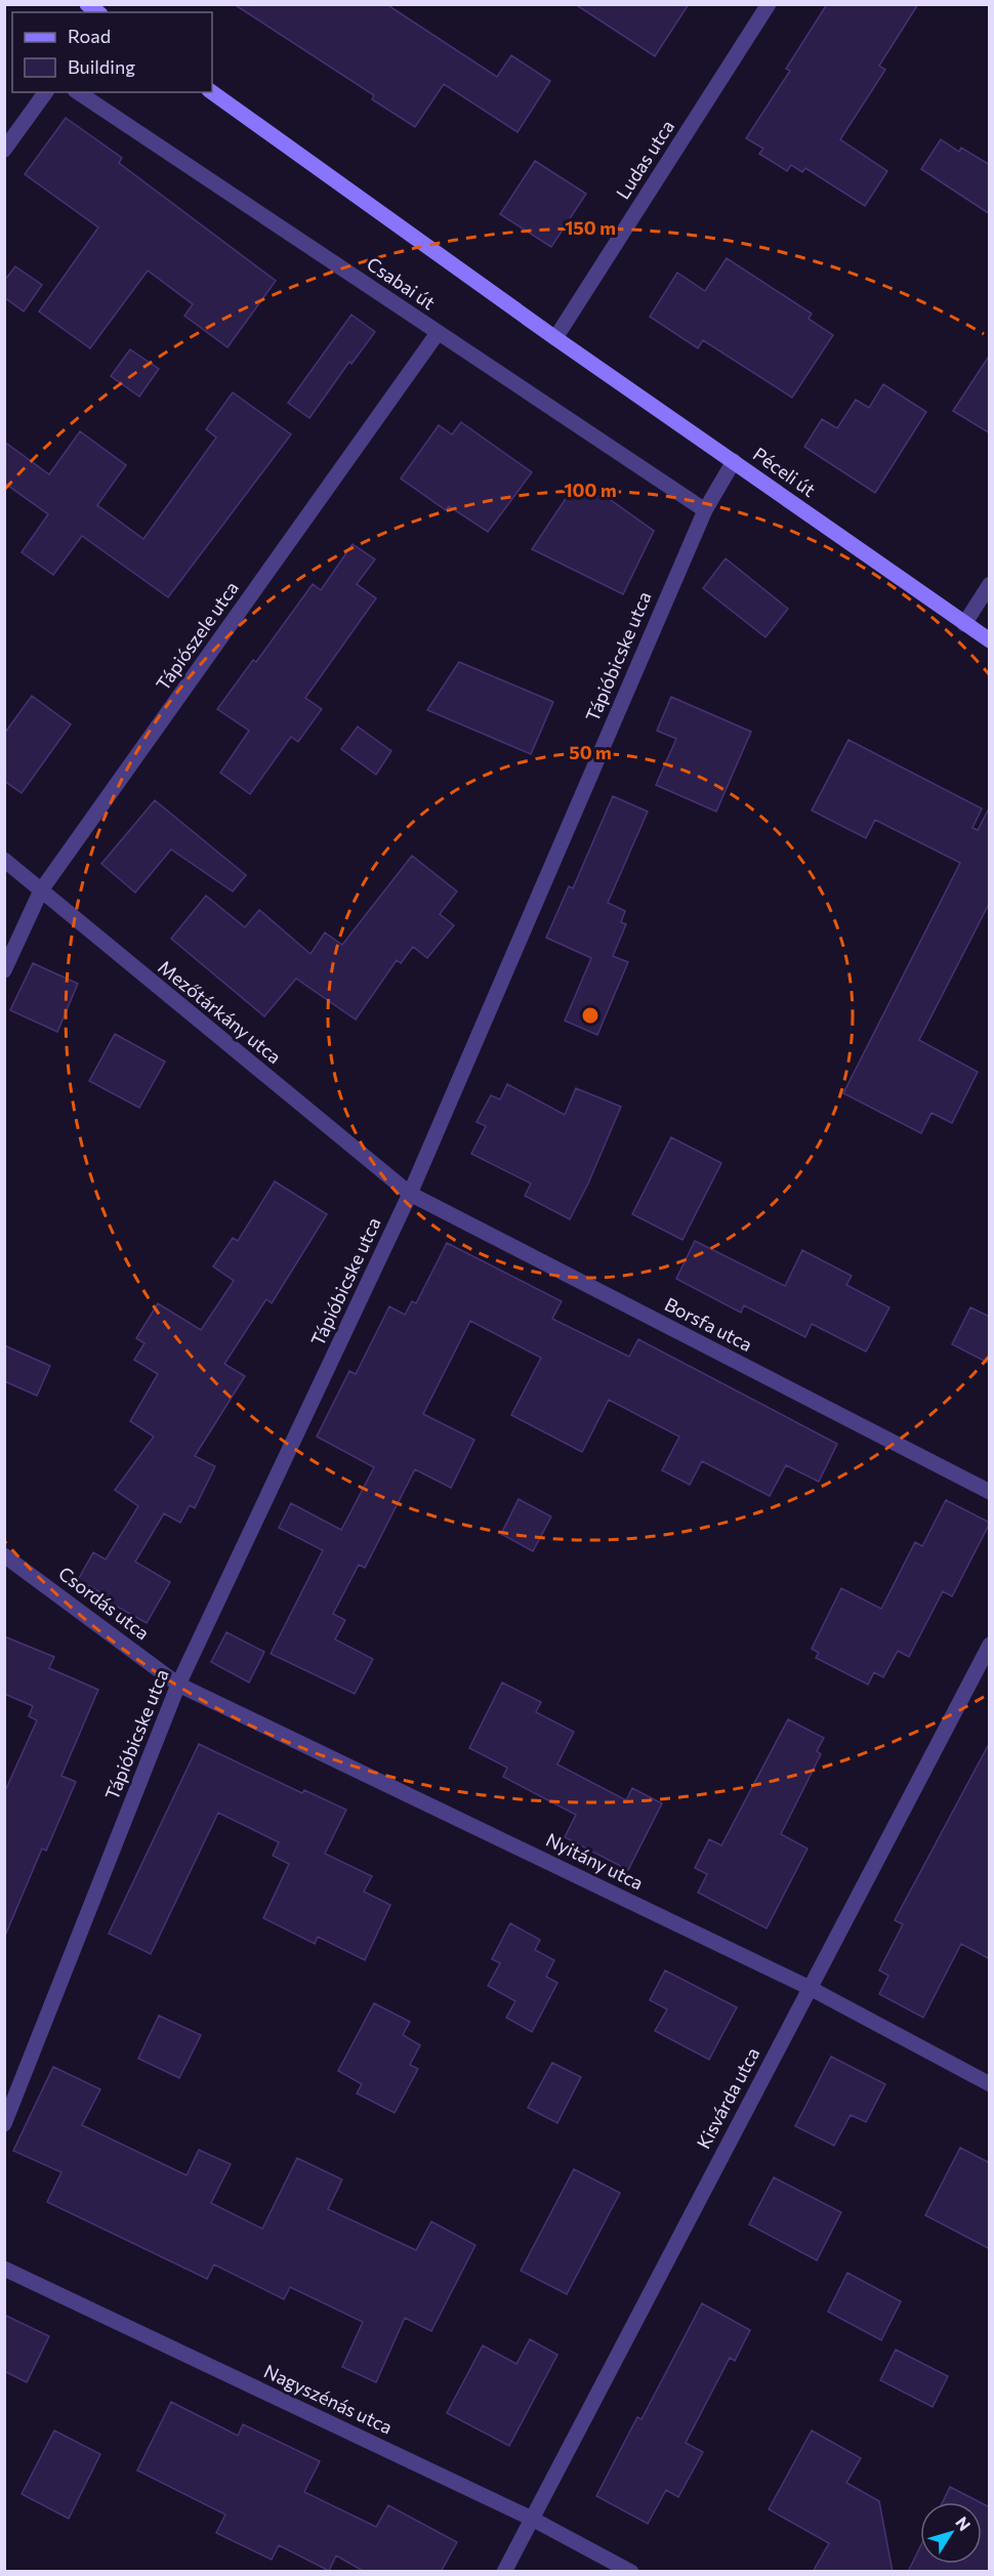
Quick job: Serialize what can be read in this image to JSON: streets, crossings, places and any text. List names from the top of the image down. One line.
{"streets":{"main road":["Péceli út"],"street":["Ludas utca","Csabai út","Tápiószele utca","Tápióbicske utca","Mezőtárkány utca","Borsfa utca","Csordás utca","Nyitány utca","Kisvárda utca","Nagyszénás utca"]},"crossings":[["Ludas utca","Péceli út"],["Csabai út","Tápiószele utca"],["Csabai út","Tápióbicske utca"],["Péceli út","Tápióbicske utca"],["Tápiószele utca","Mezőtárkány utca"],["Tápióbicske utca","Mezőtárkány utca"],["Tápióbicske utca","Borsfa utca"],["Tápióbicske utca","Csordás utca"],["Tápióbicske utca","Nyitány utca"],["Mezőtárkány utca","Borsfa utca"],["Csordás utca","Nyitány utca"],["Nyitány utca","Kisvárda utca"],["Kisvárda utca","Nagyszénás utca"]],"legend":["Road","Building"],"north":"top right","rings":["150 m","100 m","50 m"]}
